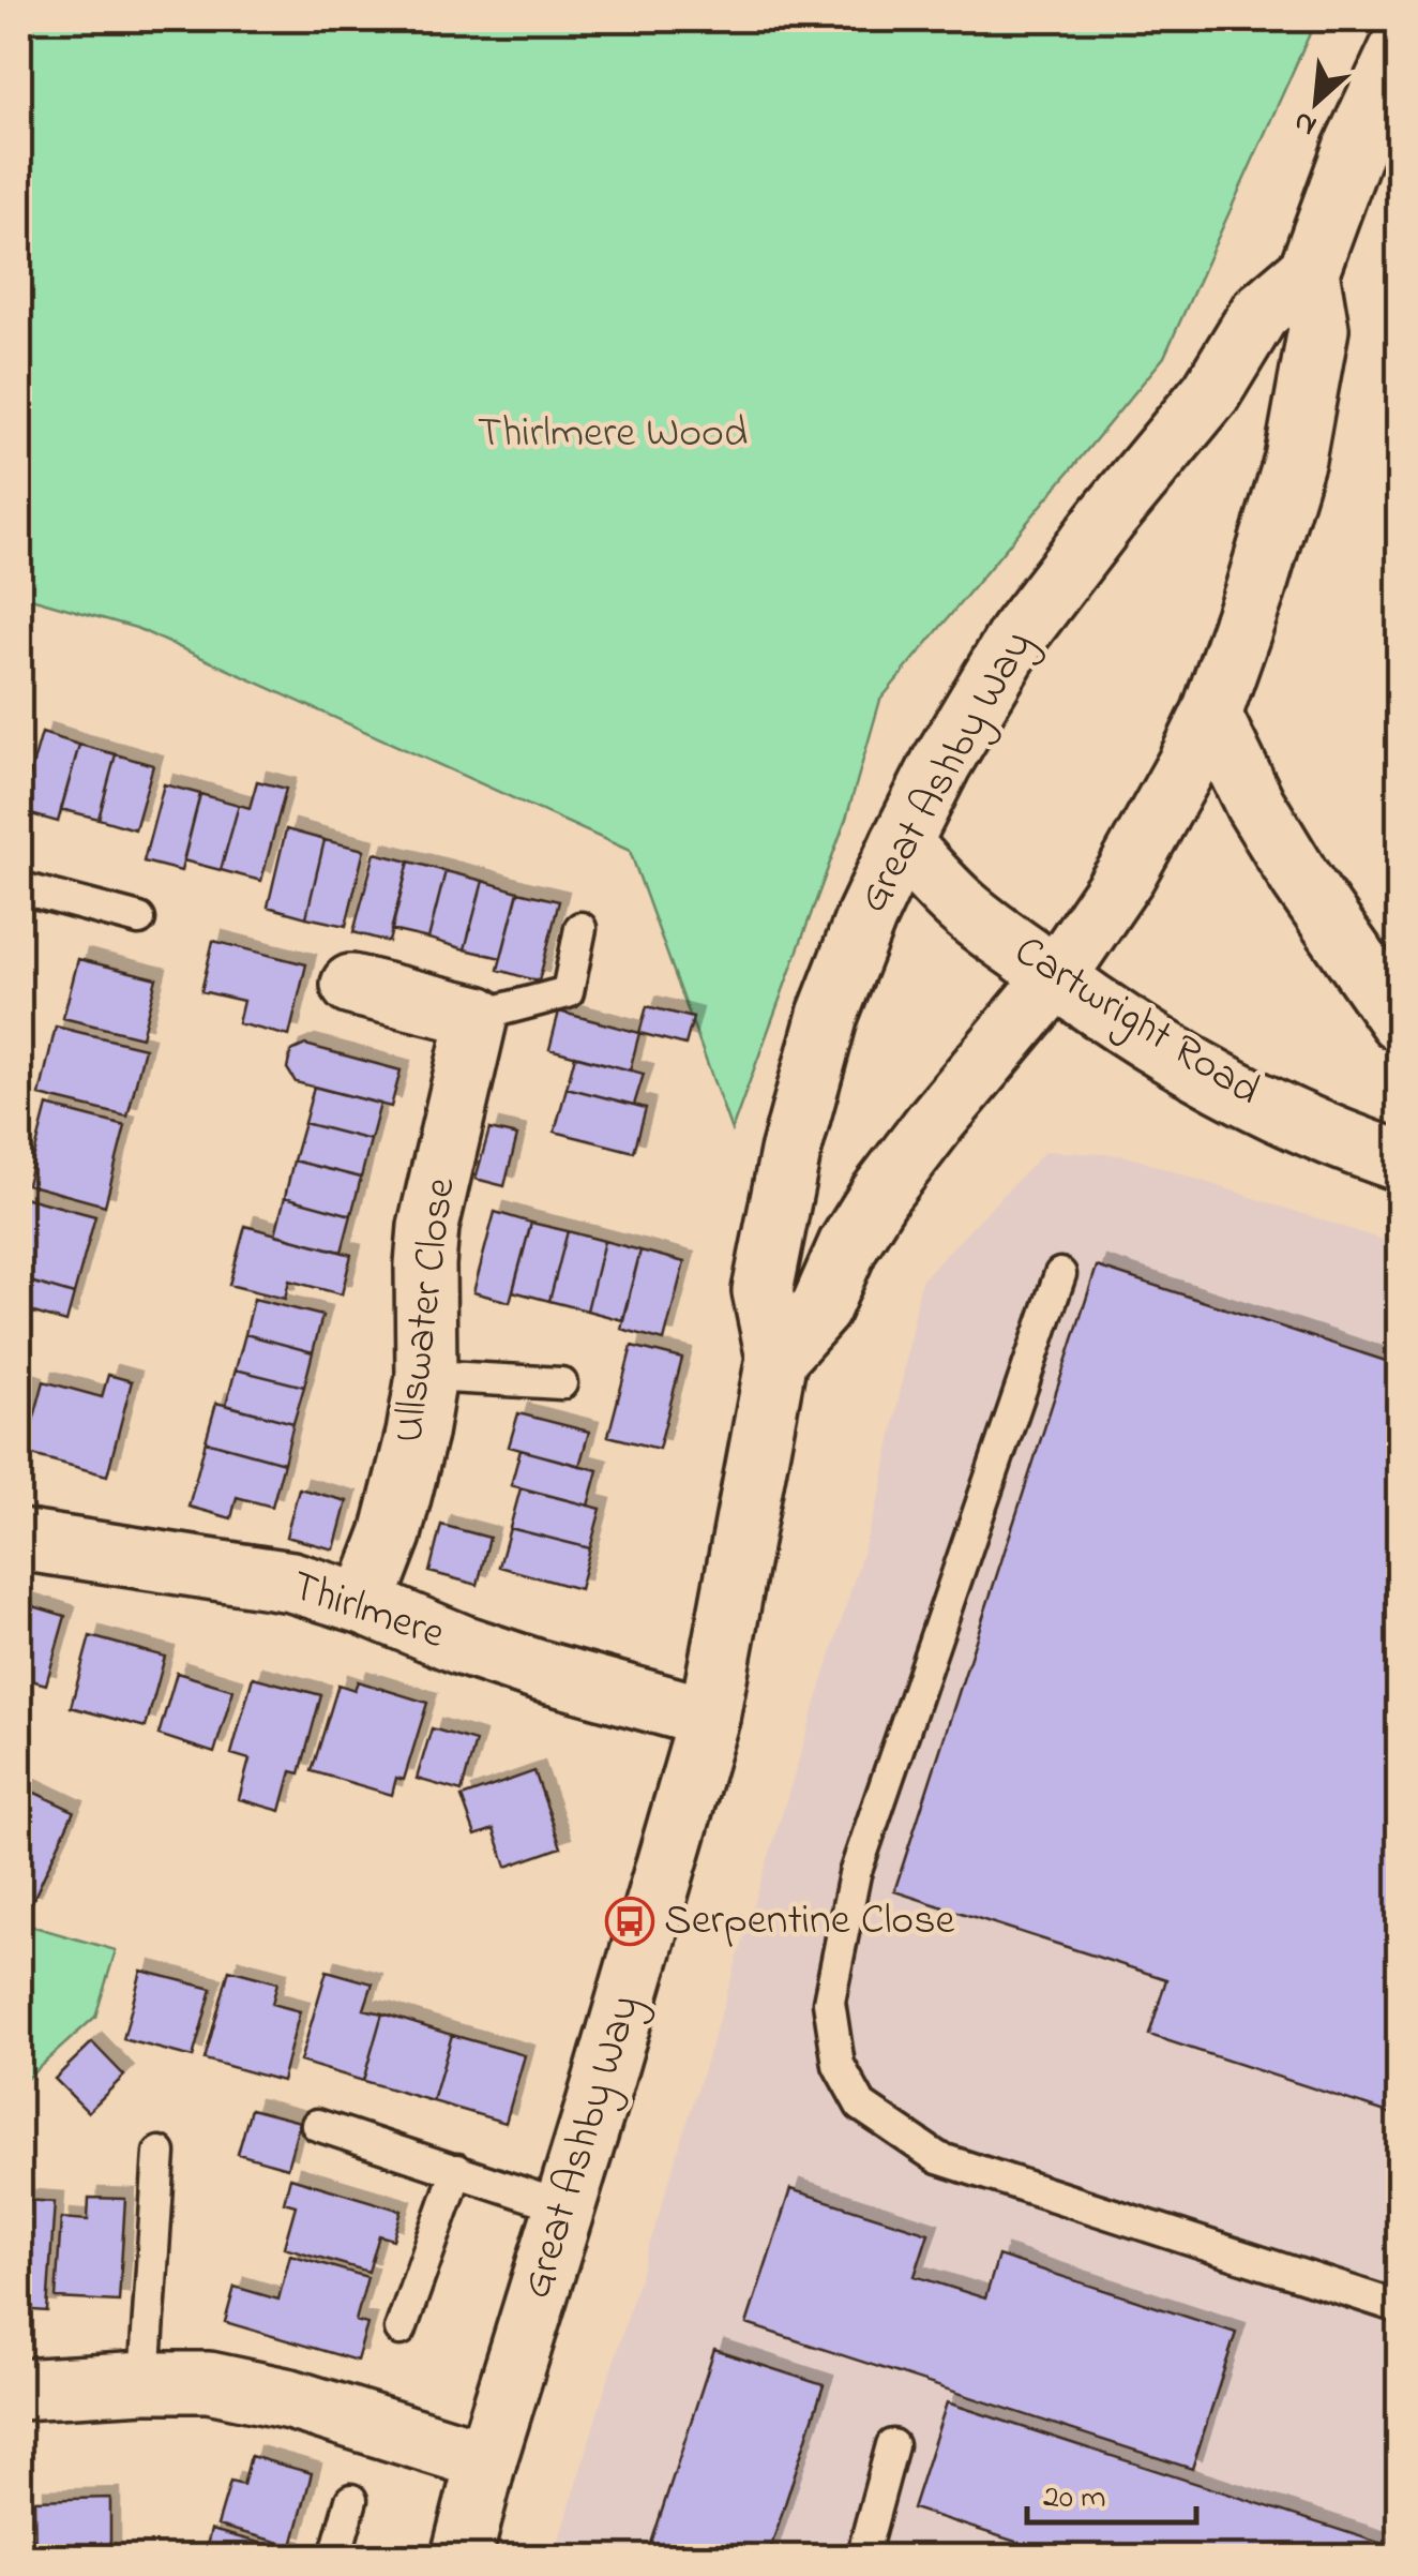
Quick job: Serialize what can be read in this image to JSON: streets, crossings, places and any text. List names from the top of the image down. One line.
{"streets":{"street":["Great Ashby Way","Cartwright Road","Ullswater Close","Thirlmere"]},"crossings":[["Great Ashby Way","Cartwright Road"],["Great Ashby Way","Thirlmere"],["Ullswater Close","Thirlmere"]],"parks":["Thirlmere Wood"],"places":{"bus stop":["Serpentine Close"]},"scale_bar":"20 m","north":"bottom left"}
